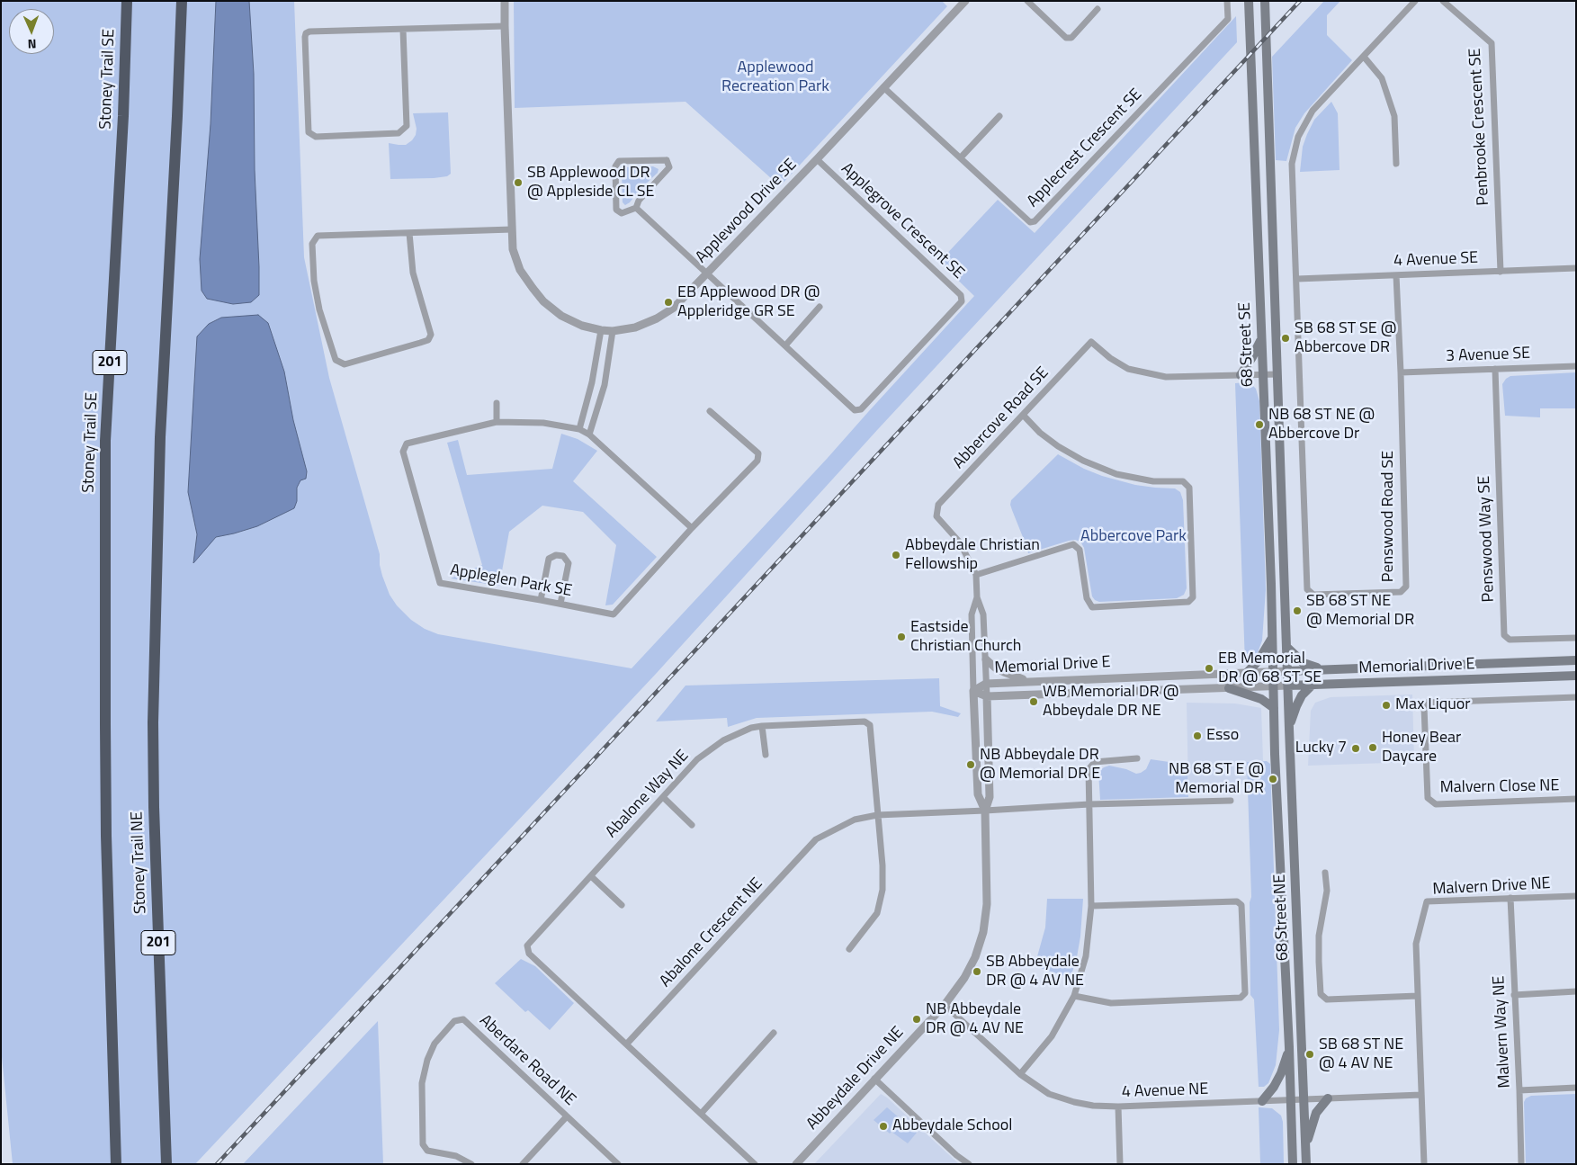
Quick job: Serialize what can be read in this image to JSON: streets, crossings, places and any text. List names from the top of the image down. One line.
{"streets":{"highway":["Stoney Trail SE","201","Stoney Trail NE"],"main road":["68 Street SE","Memorial Drive E","68 Street NE"],"street":["Penbrooke Crescent SE","Applecrest Crescent SE","Applewood Drive SE","Applegrove Crescent SE","4 Avenue SE","3 Avenue SE","Abbercove Road SE","Penswood Road SE","Penswood Way SE","Appleglen Park SE","Malvern Close NE","Abalone Way NE","Malvern Drive NE","Abalone Crescent NE","Malvern Way NE","Aberdare Road NE","Abbeydale Drive NE","4 Avenue NE"]},"crossings":[["Stoney Trail SE","Stoney Trail NE"],["Penbrooke Crescent SE","4 Avenue SE"],["Applecrest Crescent SE","Applewood Drive SE"],["Applewood Drive SE","Applegrove Crescent SE"],["4 Avenue SE","Penswood Road SE"],["68 Street SE","Memorial Drive E"],["68 Street SE","68 Street NE"],["3 Avenue SE","Penswood Road SE"],["3 Avenue SE","Penswood Way SE"],["Memorial Drive E","68 Street NE"],["Memorial Drive E","Abbeydale Drive NE"],["Abalone Way NE","Abalone Crescent NE"],["Malvern Drive NE","Malvern Way NE"],["Malvern Drive NE","4 Avenue NE"],["68 Street NE","4 Avenue NE"],["Abalone Crescent NE","Abbeydale Drive NE"],["Abbeydale Drive NE","4 Avenue NE"]],"parks":["Applewood Recreation Park","Abbercove Park"],"places":["SB Applewood DR @ Appleside CL SE","EB Applewood DR @ Appleridge GR SE","SB 68 ST SE @ Abbercove DR","NB 68 ST NE @ Abbercove Dr","Abbeydale Christian Fellowship","SB 68 ST NE @ Memorial DR","Eastside Christian Church","EB Memorial DR @ 68 ST SE","WB Memorial DR @ Abbeydale DR NE","Max Liquor","Esso","Honey Bear Daycare","Lucky 7","NB Abbeydale DR @ Memorial DR E","NB 68 ST E @ Memorial DR","SB Abbeydale DR @ 4 AV NE","NB Abbeydale DR @ 4 AV NE","SB 68 ST NE @ 4 AV NE","Abbeydale School"],"north":"bottom"}
